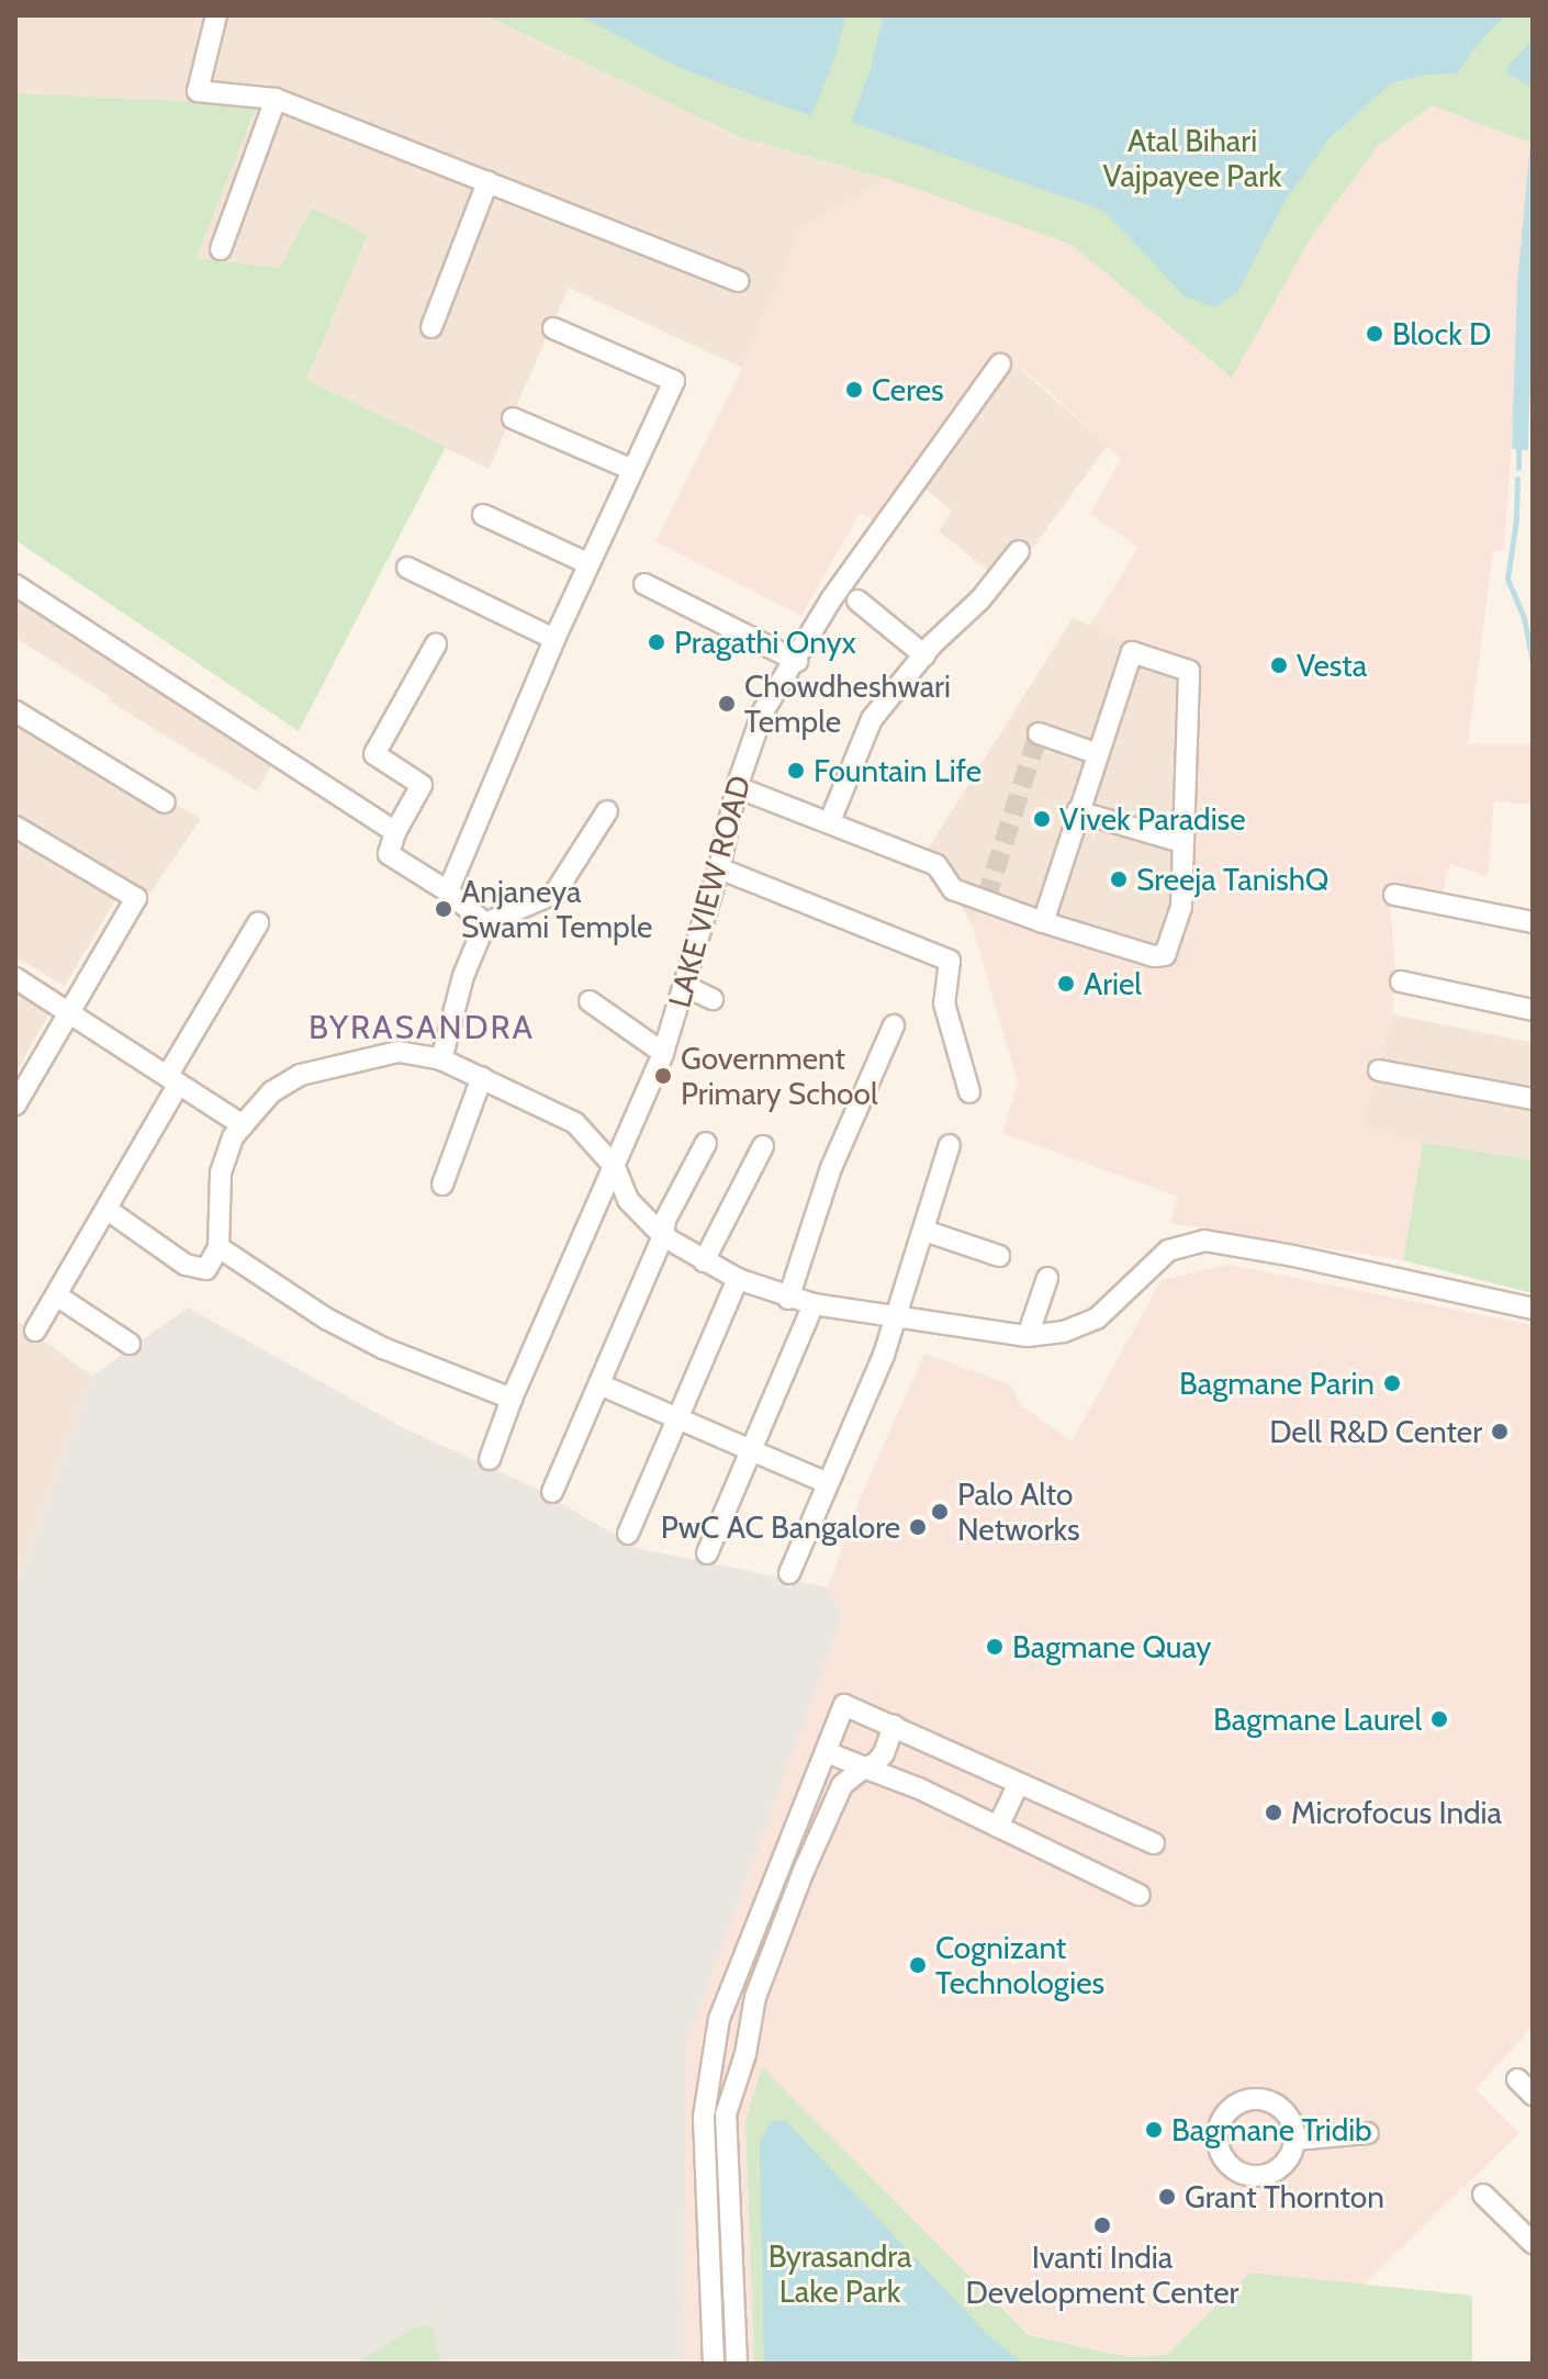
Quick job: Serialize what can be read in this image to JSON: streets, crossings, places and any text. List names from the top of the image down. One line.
{"streets":{"street":["LAKE VIEW ROAD"]},"districts":["BYRASANDRA"],"parks":["Atal Bihari Vajpayee Park","Byrasandra Lake Park"],"places":["Block D","Ceres","Pragathi Onyx","Vesta","Chowdheshwari Temple","Fountain Life","Vivek Paradise","Sreeja TanishQ","Anjaneya Swami Temple","Ariel","Government Primary School","Bagmane Parin","Dell R&D Center","Palo Alto Networks","PwC AC Bangalore","Bagmane Quay","Bagmane Laurel","Microfocus India","Cognizant Technologies","Bagmane Tridib","Grant Thornton","Ivanti India Development Center"]}
